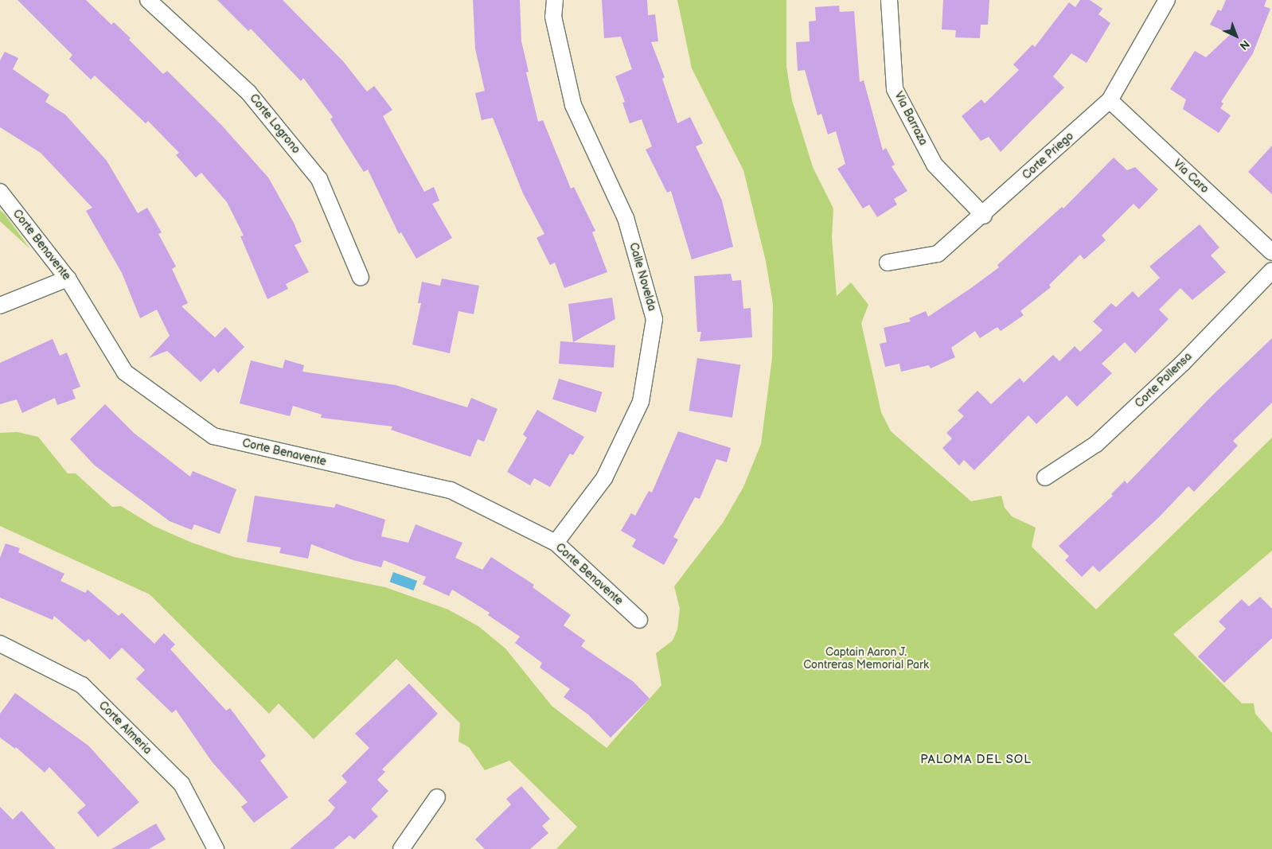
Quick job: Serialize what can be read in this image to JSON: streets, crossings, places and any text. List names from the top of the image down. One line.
{"streets":{"street":["Via Barraza","Corte Logrono","Corte Priego","Via Caro","Corte Benavente","Calle Novelda","Corte Pollensa","Corte Almeria"]},"crossings":[["Via Barraza","Corte Priego"],["Corte Priego","Via Caro"],["Corte Benavente","Calle Novelda"]],"districts":["PALOMA DEL SOL"],"parks":["Captain Aaron J. Contreras Memorial Park"],"north":"bottom right"}
